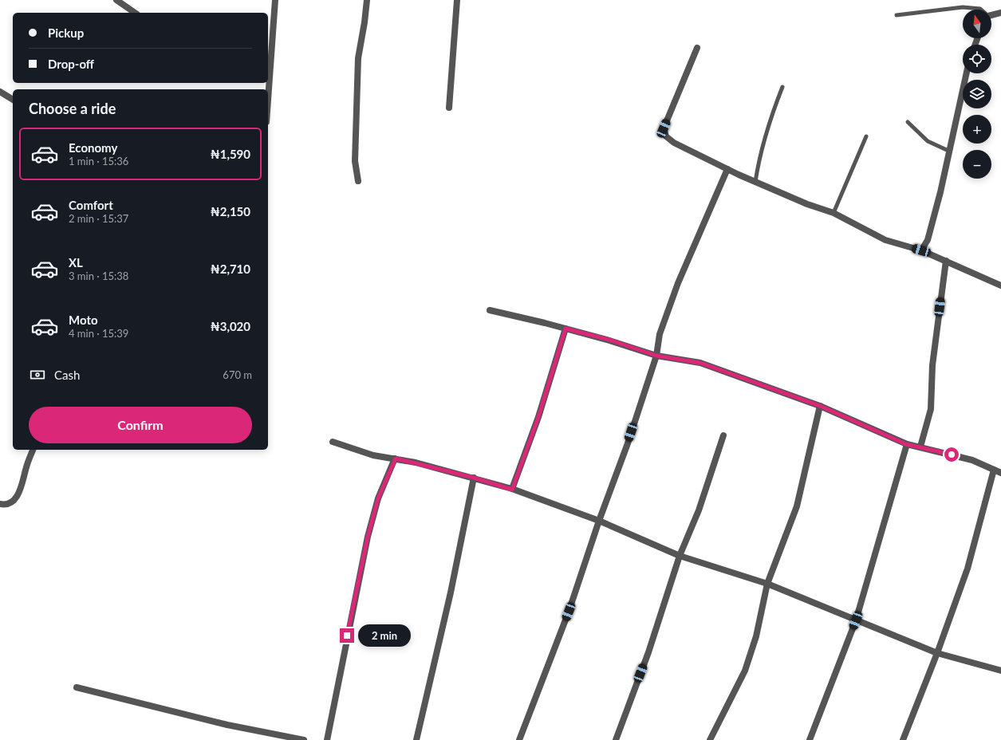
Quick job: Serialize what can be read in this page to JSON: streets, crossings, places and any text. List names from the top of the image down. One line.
{"north":"top","page":{"map_buttons":["+","−"],"banner":["Pickup","Drop-off"],"heading":"Choose a ride","list":[{"name":"Economy","note":"1 min · 15:36","value":"₦1,590"},{"name":"Comfort","note":"2 min · 15:37","value":"₦2,150"},{"name":"XL","note":"3 min · 15:38","value":"₦2,710"},{"name":"Moto","note":"4 min · 15:39","value":"₦3,020"}],"pay":["Cash","670 m"],"buttons":"Confirm","bubble":"2 min"}}
